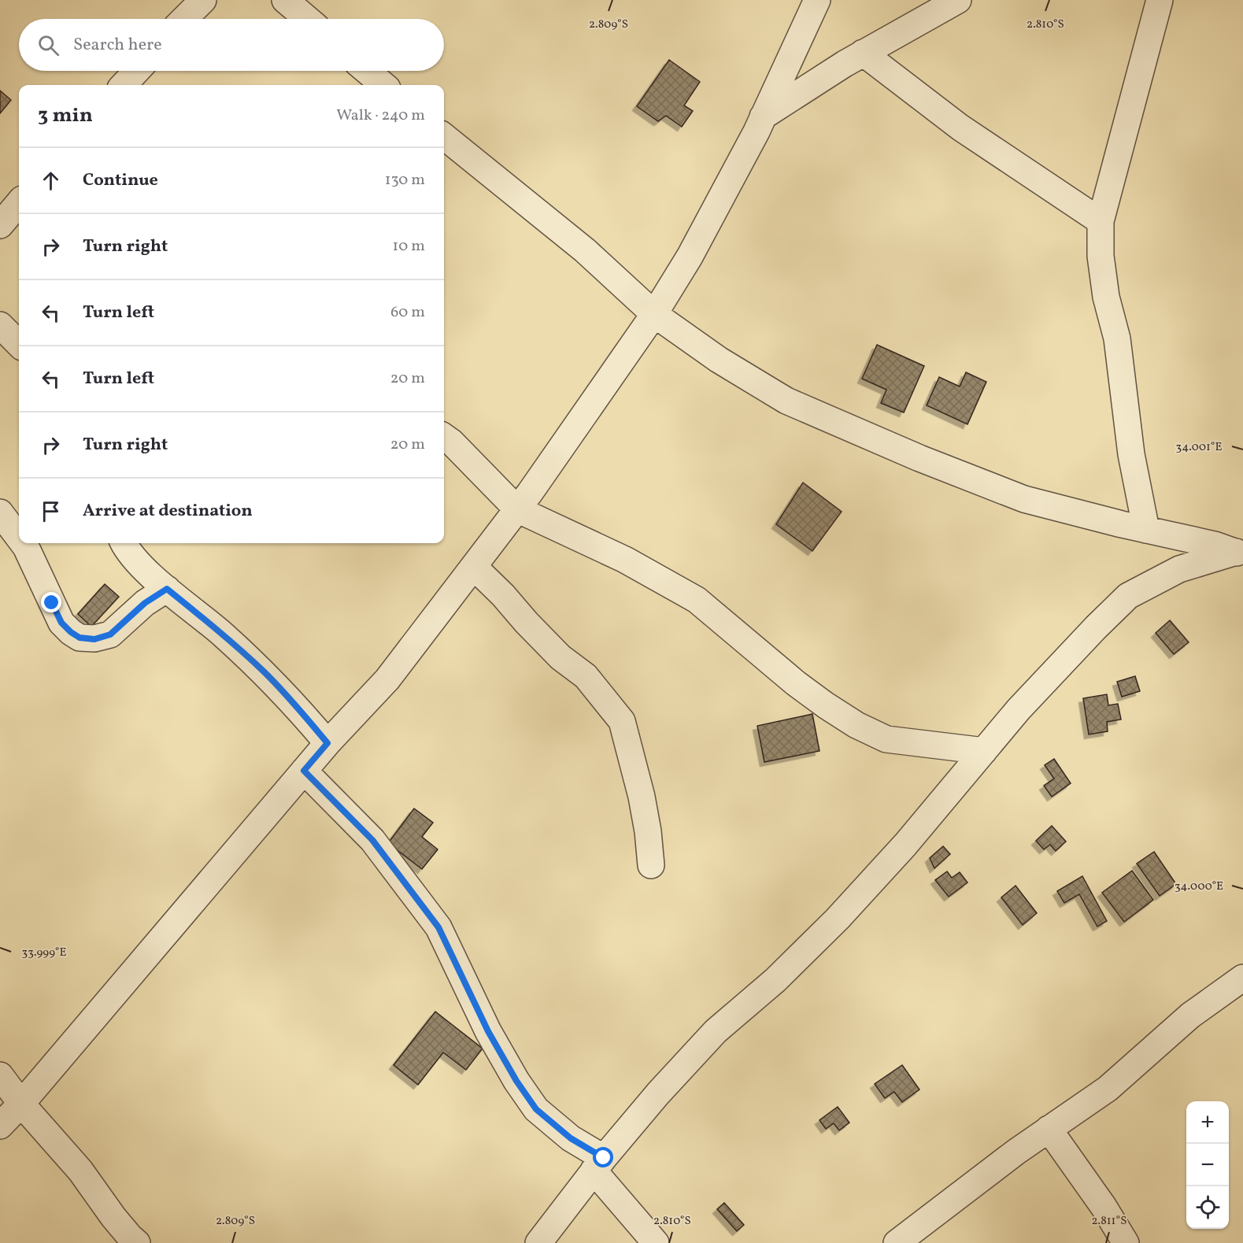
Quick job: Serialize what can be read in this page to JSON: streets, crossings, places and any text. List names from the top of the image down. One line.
{"page":{"search":"Search here","heading":["3 min","Walk · 240 m"],"list":[["Continue","130 m"],["Turn right","10 m"],["Turn left","60 m"],["Turn left","20 m"],["Turn right","20 m"],"Arrive at destination"],"map_buttons":["+","−"]},"coordinates":["2.809°S","2.810°S","34.001°E","34.000°E","33.999°E","2.811°S"]}
